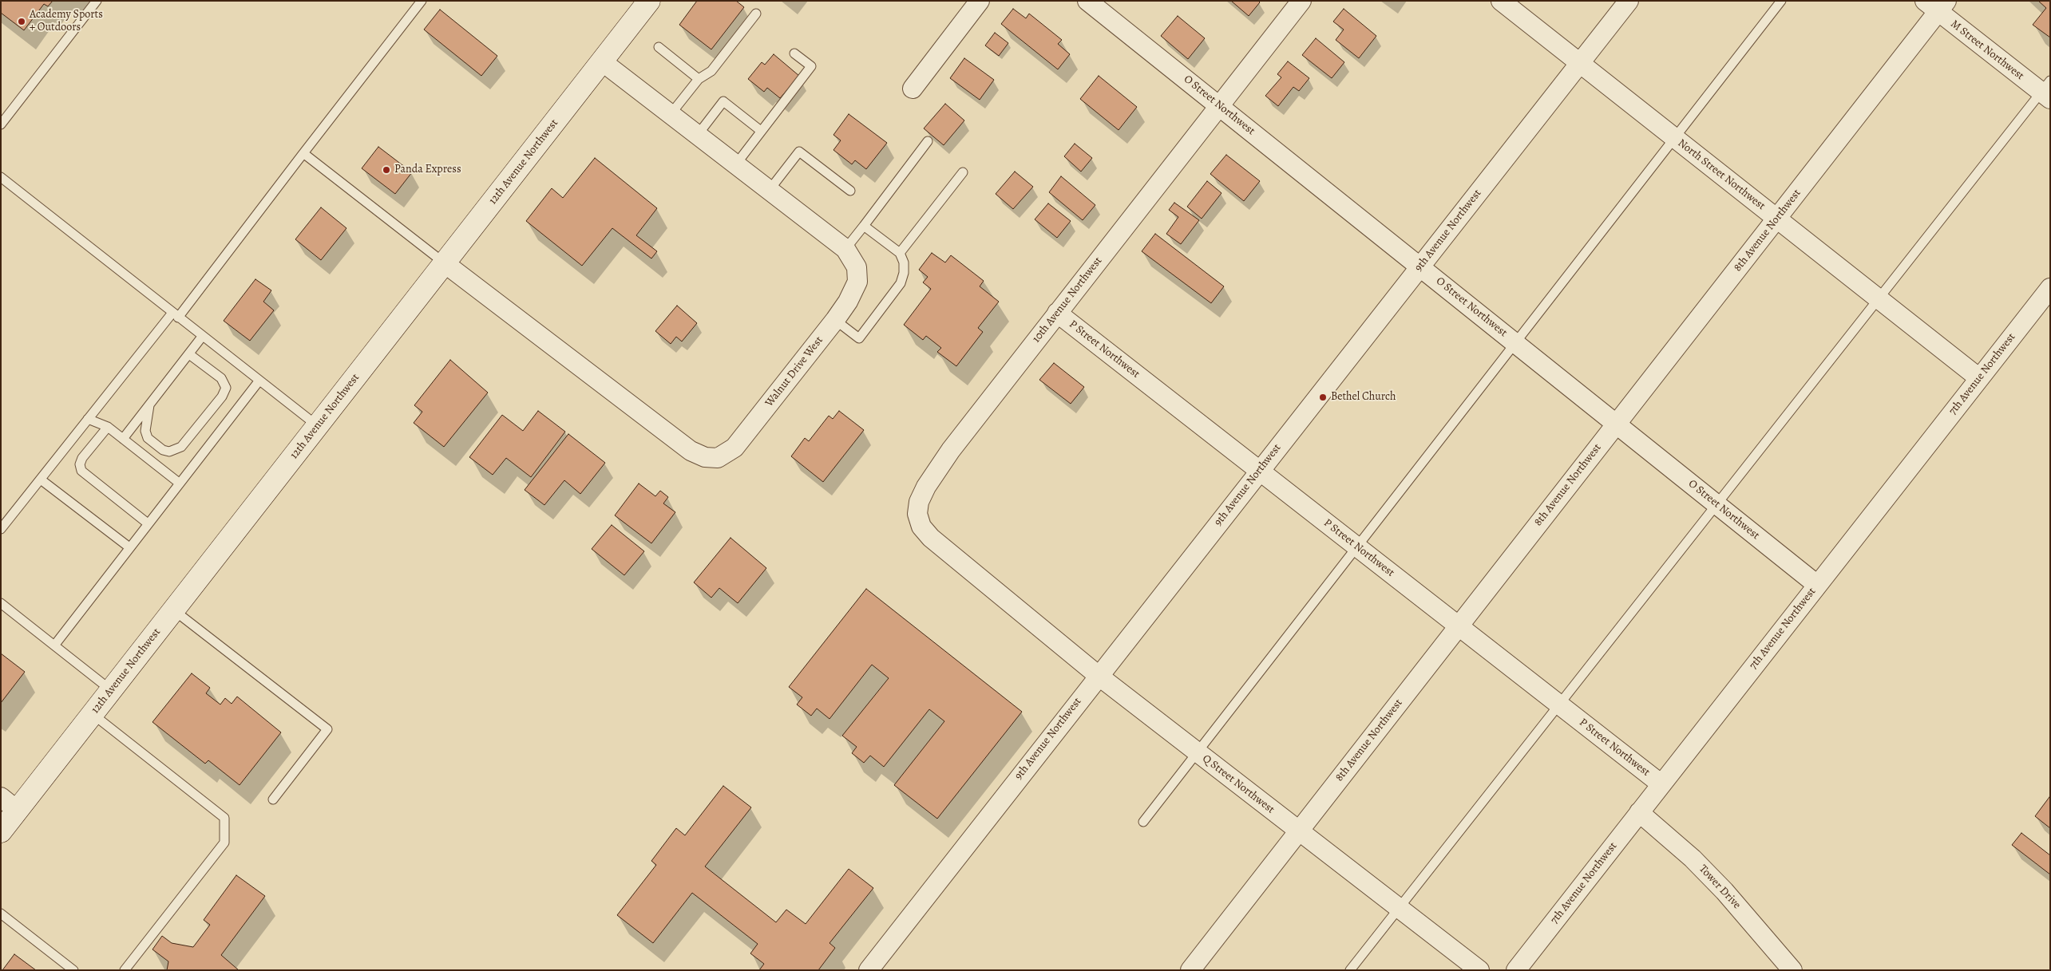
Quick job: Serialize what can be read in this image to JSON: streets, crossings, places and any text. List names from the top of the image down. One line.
{"streets":{"main road":["12th Avenue Northwest"],"street":["M Street Northwest","O Street Northwest","North Street Northwest","9th Avenue Northwest","8th Avenue Northwest","10th Avenue Northwest","P Street Northwest","Walnut Drive West","7th Avenue Northwest","Q Street Northwest","Tower Drive"]},"crossings":[["M Street Northwest","8th Avenue Northwest"],["O Street Northwest","9th Avenue Northwest"],["O Street Northwest","8th Avenue Northwest"],["O Street Northwest","10th Avenue Northwest"],["O Street Northwest","7th Avenue Northwest"],["12th Avenue Northwest","Walnut Drive West"],["North Street Northwest","9th Avenue Northwest"],["North Street Northwest","8th Avenue Northwest"],["North Street Northwest","7th Avenue Northwest"],["9th Avenue Northwest","P Street Northwest"],["9th Avenue Northwest","Q Street Northwest"],["8th Avenue Northwest","P Street Northwest"],["8th Avenue Northwest","Q Street Northwest"],["10th Avenue Northwest","P Street Northwest"],["10th Avenue Northwest","Q Street Northwest"],["P Street Northwest","7th Avenue Northwest"],["7th Avenue Northwest","Tower Drive"]],"places":["Academy Sports + Outdoors","Panda Express","Bethel Church"]}
